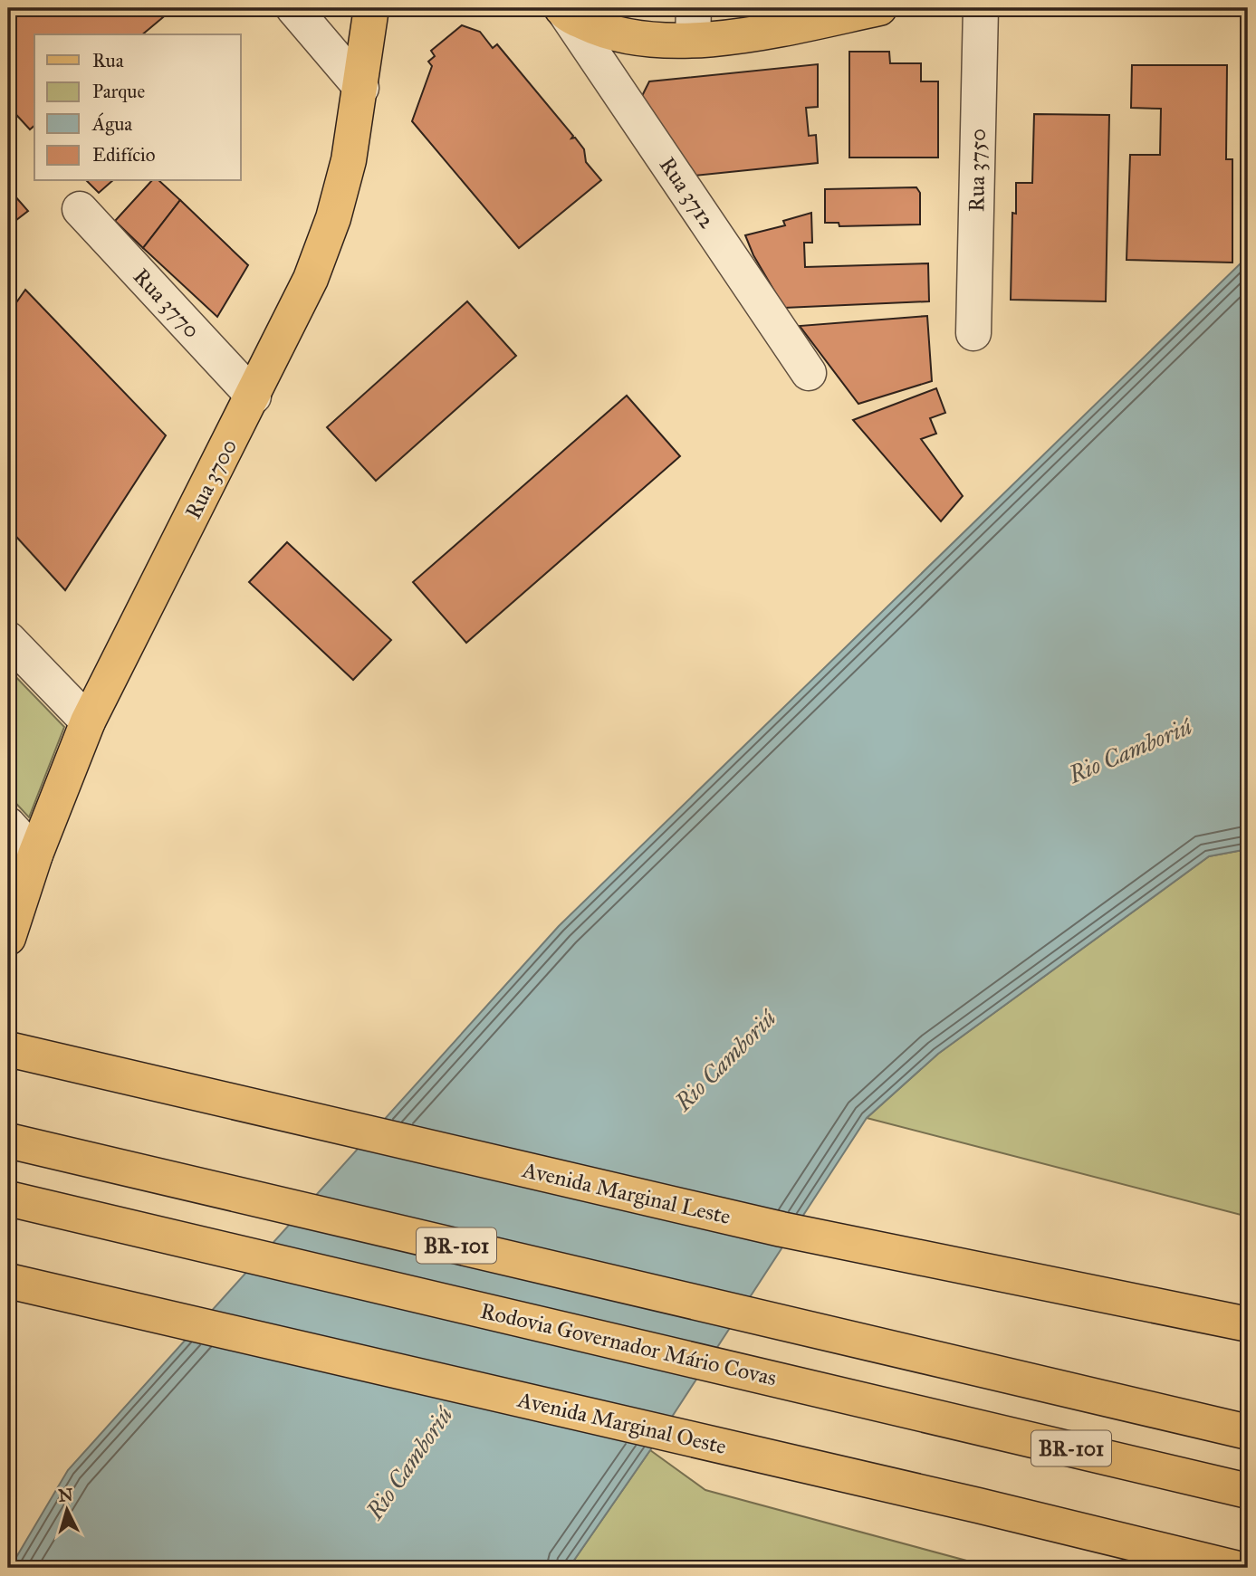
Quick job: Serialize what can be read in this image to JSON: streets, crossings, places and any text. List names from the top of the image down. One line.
{"streets":{"main road":["Rua 3700","Avenida Marginal Leste","BR-101","Rodovia Governador Mário Covas","Avenida Marginal Oeste"],"street":["Rua 3750","Rua 3712","Rua 3770"]},"crossings":[["Rua 3770","Rua 3700"]],"water":["Rio Camboriú"],"legend":["Rua","Parque","Água","Edifício"],"north":"top"}
